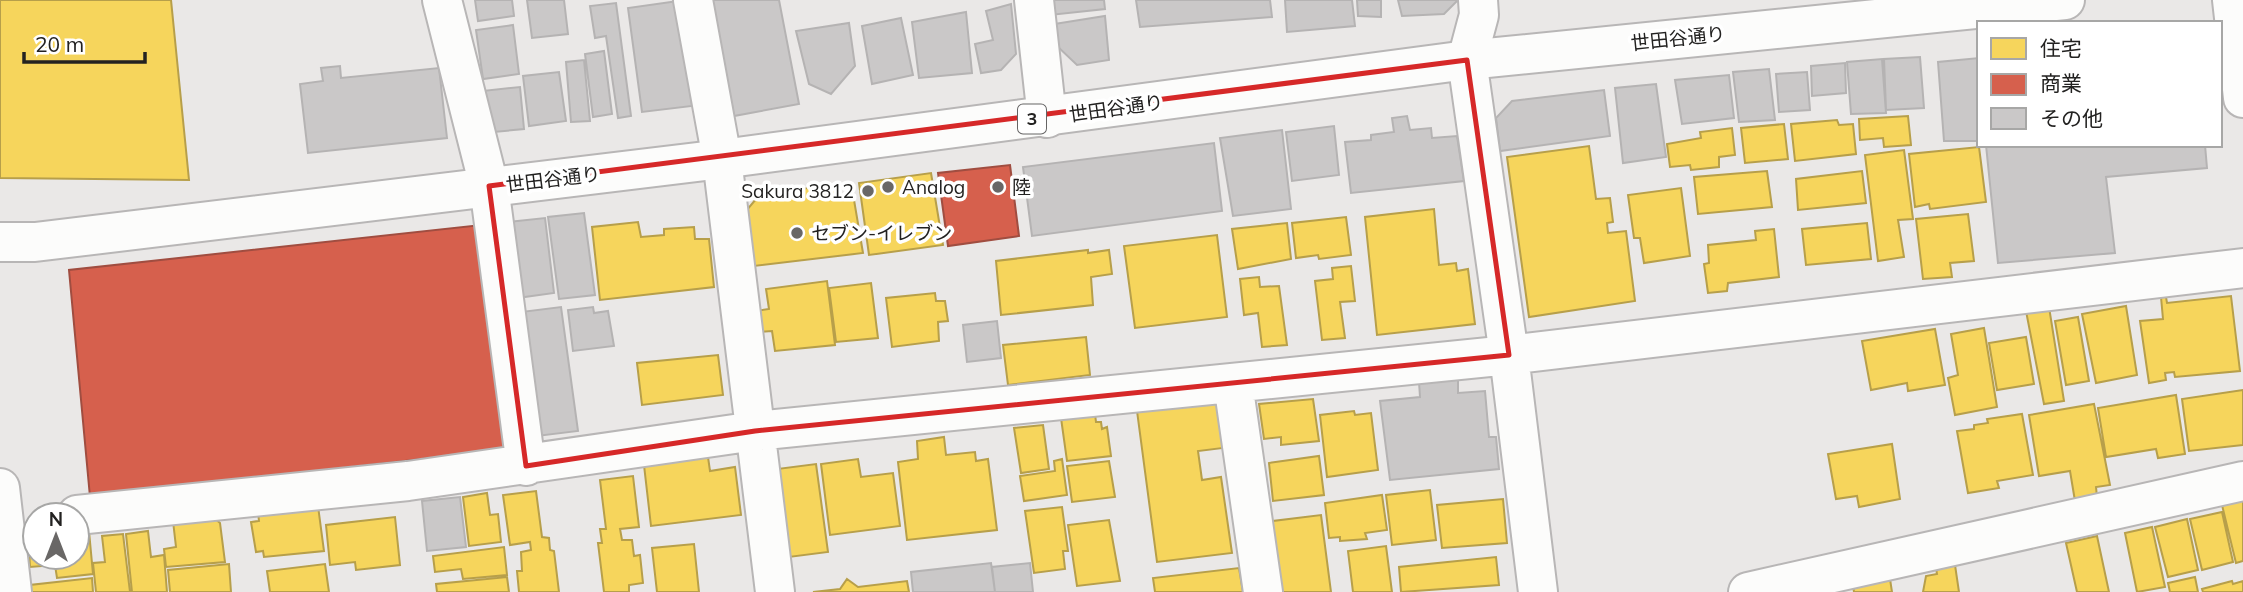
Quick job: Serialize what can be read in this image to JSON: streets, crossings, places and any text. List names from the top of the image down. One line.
{"streets":{"street":["世田谷通り","3"]},"places":["Analog","陸","Sakura 3812","セブン-イレブン"],"legend":["住宅","商業","その他"],"scale_bar":"20 m","north":"top"}
